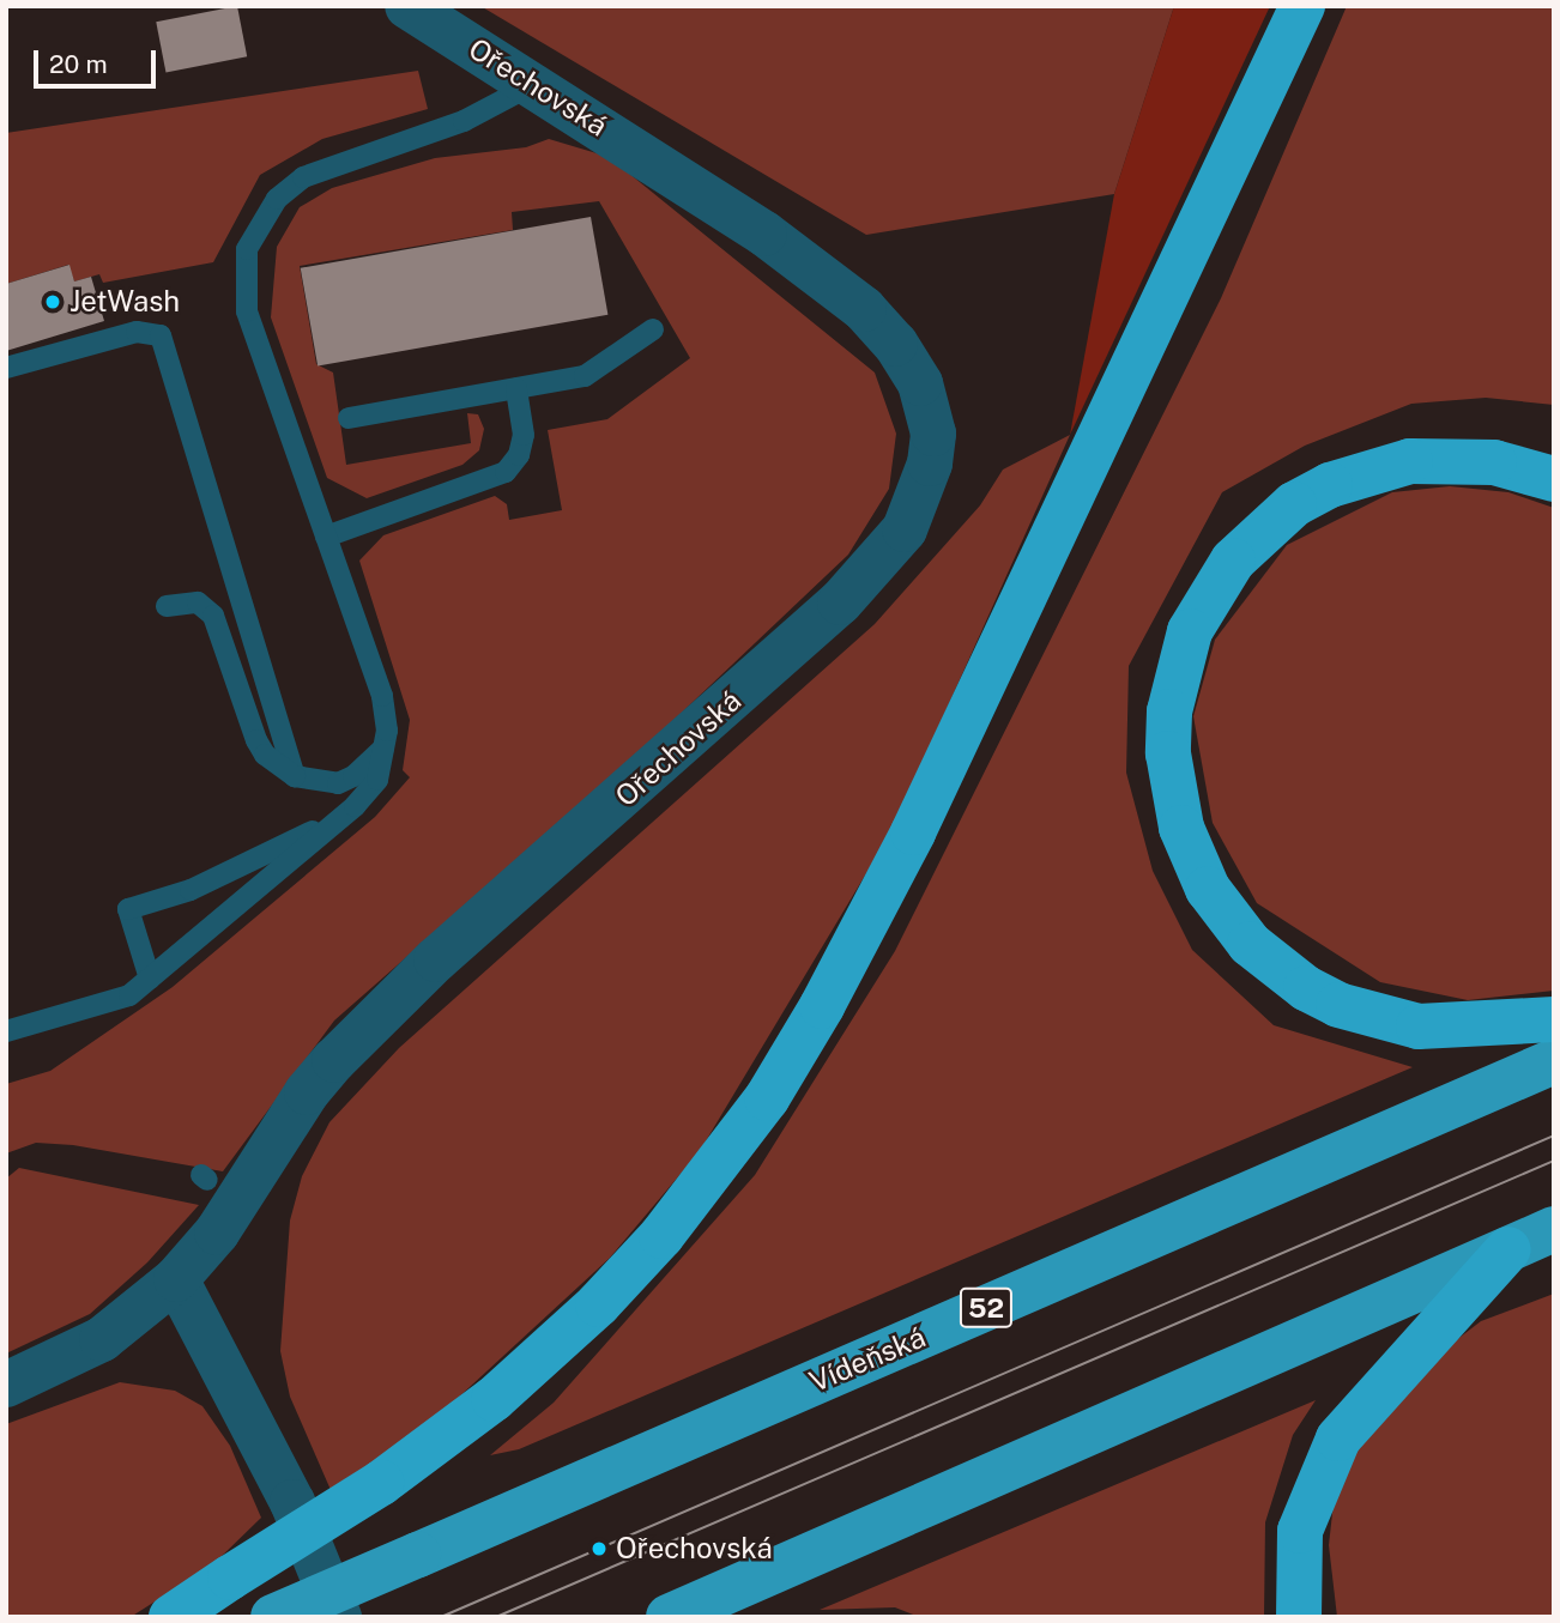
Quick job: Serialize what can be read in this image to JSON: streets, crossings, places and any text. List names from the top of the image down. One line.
{"streets":{"highway":["52","Vídeňská"],"street":["Ořechovská"]},"places":["JetWash","Ořechovská"],"scale_bar":"20 m"}
